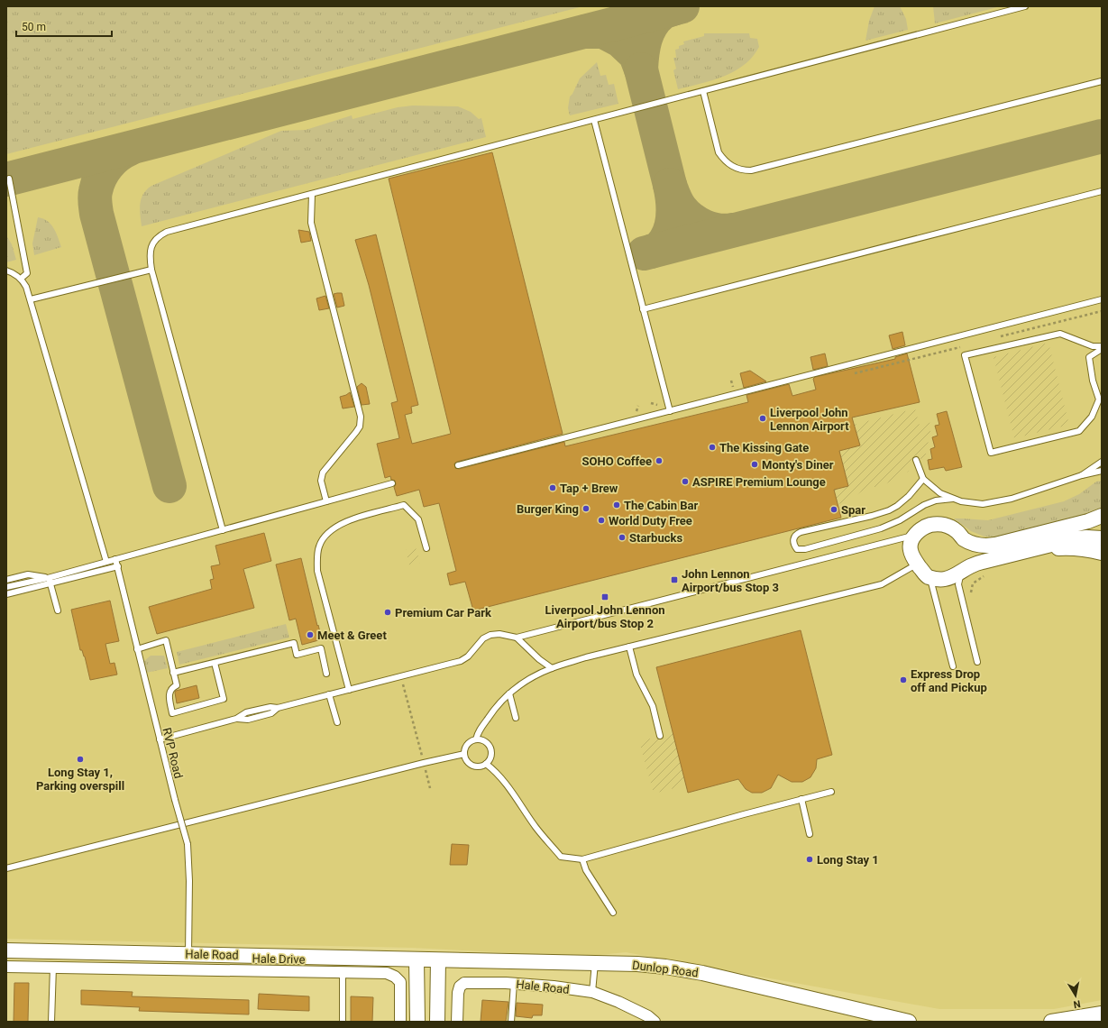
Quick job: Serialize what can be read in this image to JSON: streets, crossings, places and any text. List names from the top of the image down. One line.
{"streets":{"street":["Hale Road","Hale Drive","Dunlop Road"],"lane":["RVP Road"]},"crossings":[["RVP Road","Hale Road"],["Hale Road","Dunlop Road"]],"places":{"other":["Liverpool John Lennon Airport","The Kissing Gate","SOHO Coffee","Monty's Diner","ASPIRE Premium Lounge","Tap + Brew","The Cabin Bar","Burger King","Spar","World Duty Free","Starbucks","Premium Car Park","Meet & Greet","Express Drop off and Pickup","Long Stay 1, Parking overspill","Long Stay 1"],"transit":["John Lennon Airport/bus Stop 3","Liverpool John Lennon Airport/bus Stop 2"]},"scale_bar":"50 m","north":"bottom"}
